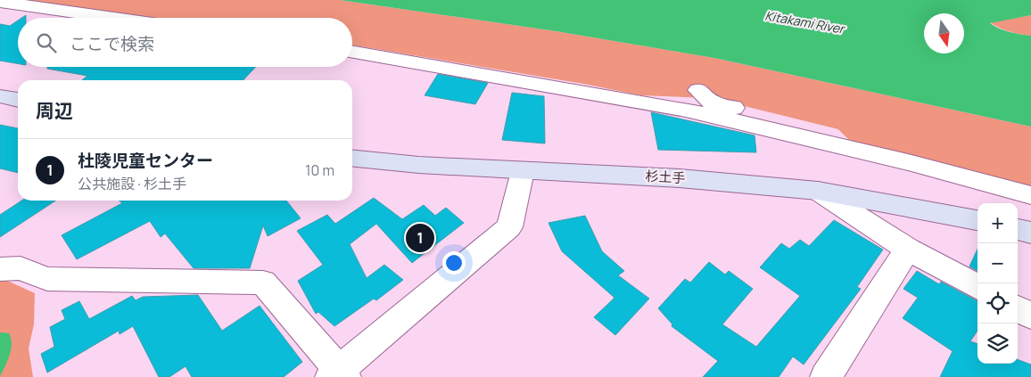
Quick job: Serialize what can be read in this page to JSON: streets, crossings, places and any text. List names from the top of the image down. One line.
{"streets":{"street":["杉土手"]},"water":["Kitakami River"],"north":"bottom","page":{"search":"ここで検索","heading":"周辺","list":[{"mark":"1","name":"杜陵児童センター","note":"公共施設 · 杉土手","value":"10 m"}],"map_buttons":["+","−"],"pins":"1"}}
